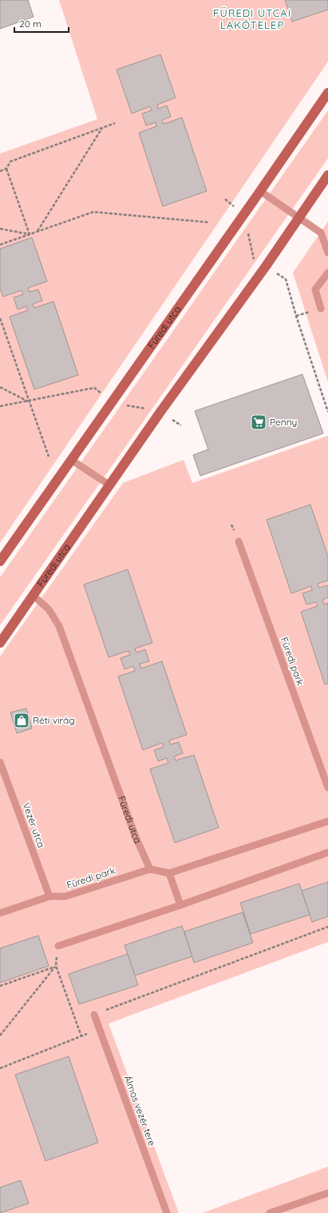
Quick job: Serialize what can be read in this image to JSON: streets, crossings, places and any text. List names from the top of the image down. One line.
{"streets":{"main road":["Füredi utca"],"lane":["Füredi park","Vezér utca","Álmos vezér tere"]},"crossings":[["Füredi utca","Füredi park"],["Füredi park","Vezér utca"]],"districts":["FÜREDI UTCAI LAKÓTELEP"],"places":{"supermarket":["Penny"],"shop":["Réti virág"]},"scale_bar":"20 m"}
